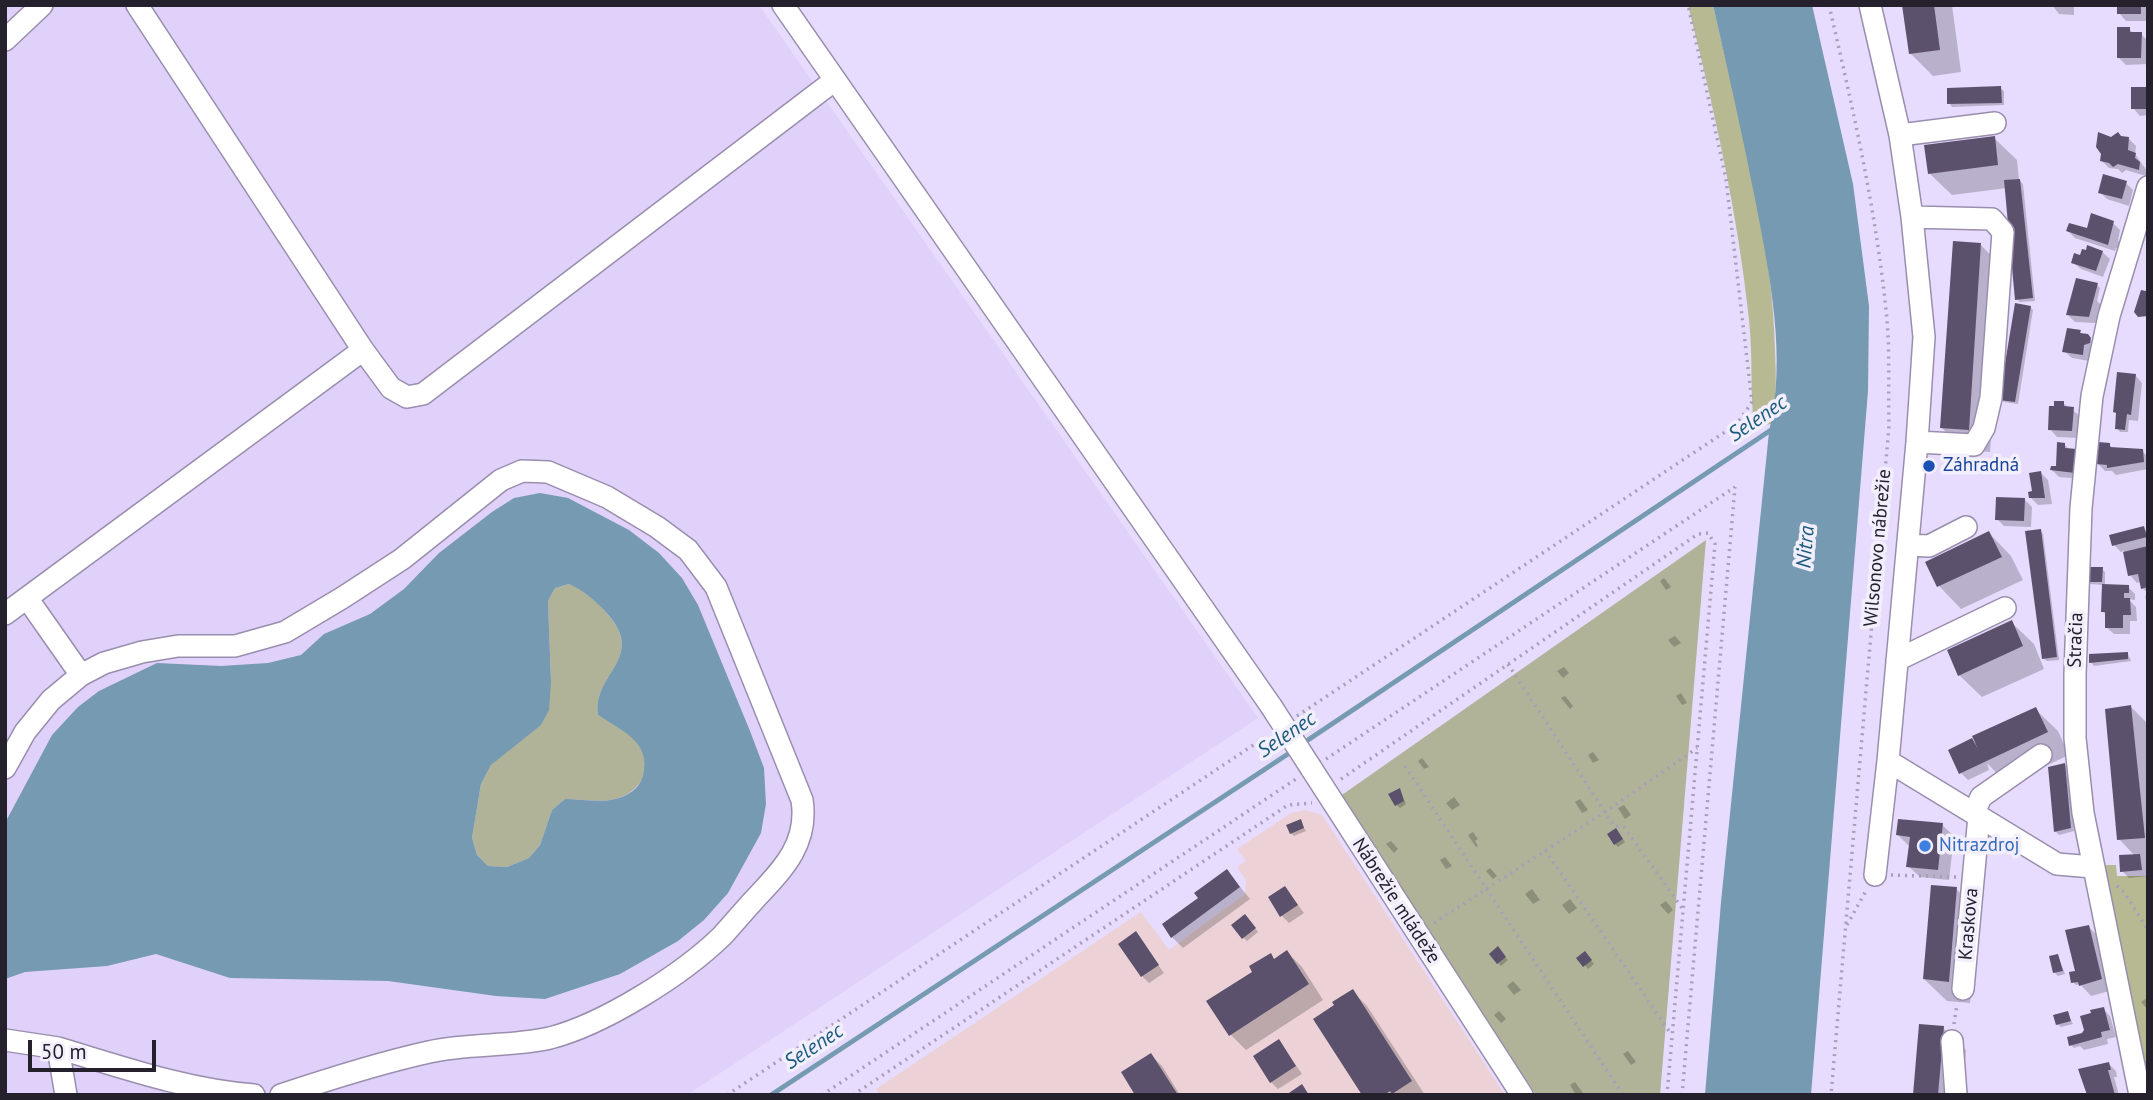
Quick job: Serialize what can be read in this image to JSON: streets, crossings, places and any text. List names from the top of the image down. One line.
{"streets":{"street":["Wilsonovo nábrežie","Stračia","Nábrežie mládeže","Kraskova"]},"water":["Selenec","Nitra"],"places":["Záhradná","Nitrazdroj"],"scale_bar":"50 m"}
